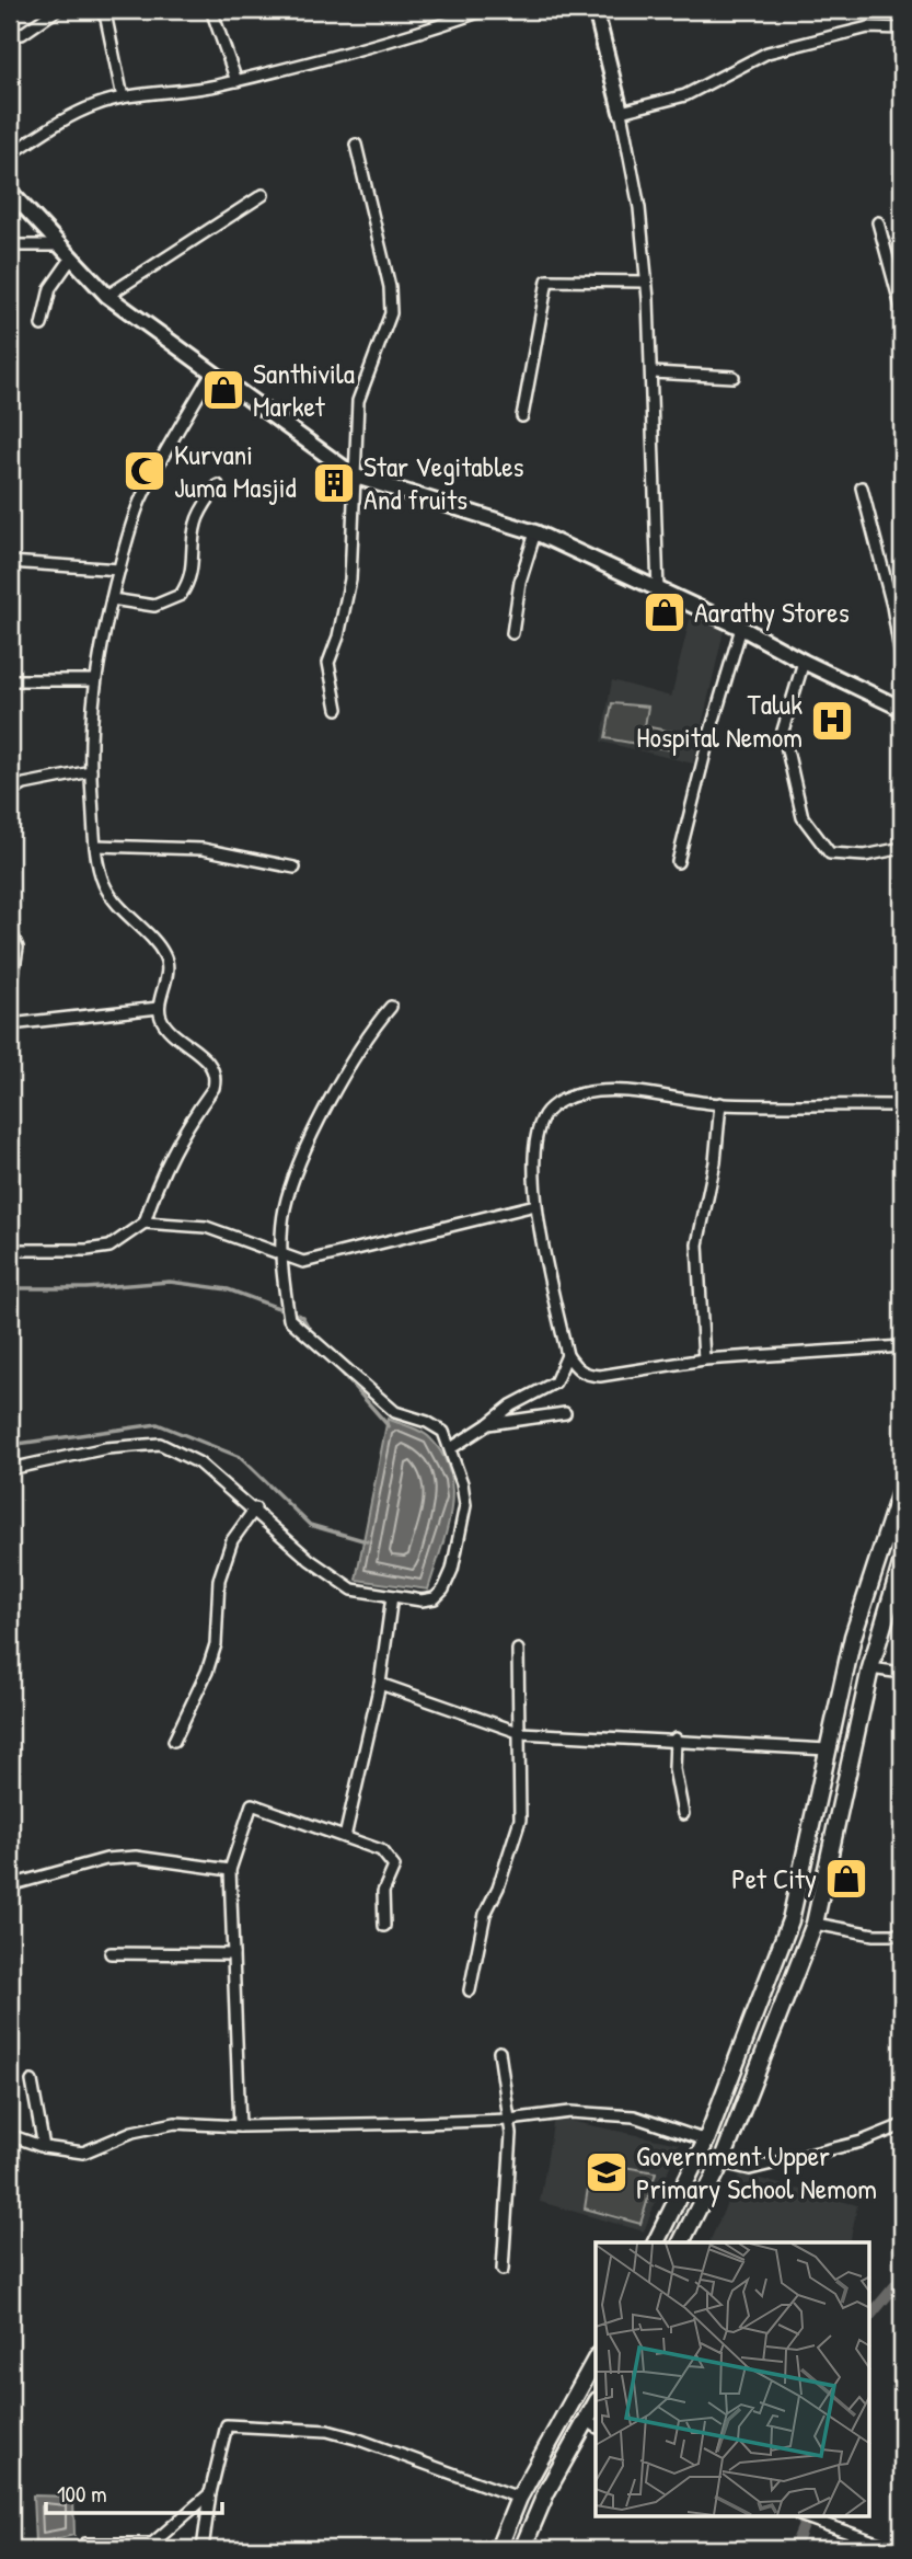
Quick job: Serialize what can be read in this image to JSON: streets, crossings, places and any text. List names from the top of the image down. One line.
{"places":{"shop":["Santhivila Market","Aarathy Stores","Pet City"],"mosque":["Kurvani Juma Masjid"],"building":["Star Vegitables And fruits"],"hospital":["Taluk Hospital Nemom"],"school or university":["Government Upper Primary School Nemom"]},"scale_bar":"100 m"}
